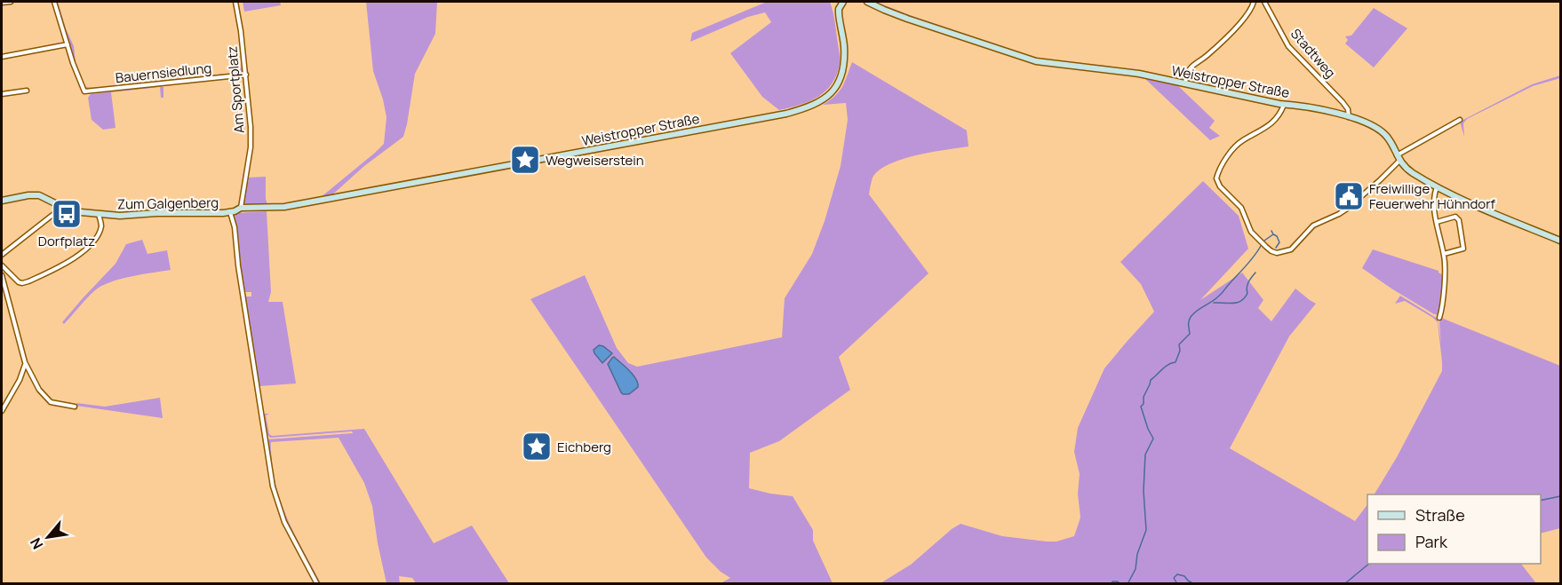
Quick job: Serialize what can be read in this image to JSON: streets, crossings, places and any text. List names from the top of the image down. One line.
{"streets":{"street":["Stadtweg","Bauernsiedlung","Weistropper Straße","Am Sportplatz","Zum Galgenberg"]},"crossings":[["Stadtweg","Weistropper Straße"],["Bauernsiedlung","Am Sportplatz"],["Weistropper Straße","Zum Galgenberg"],["Am Sportplatz","Zum Galgenberg"]],"places":{"place":["Wegweiserstein","Eichberg"],"public building":["Freiwillige Feuerwehr Hühndorf"],"bus stop":["Dorfplatz"]},"legend":["Straße","Park"],"north":"bottom left"}
